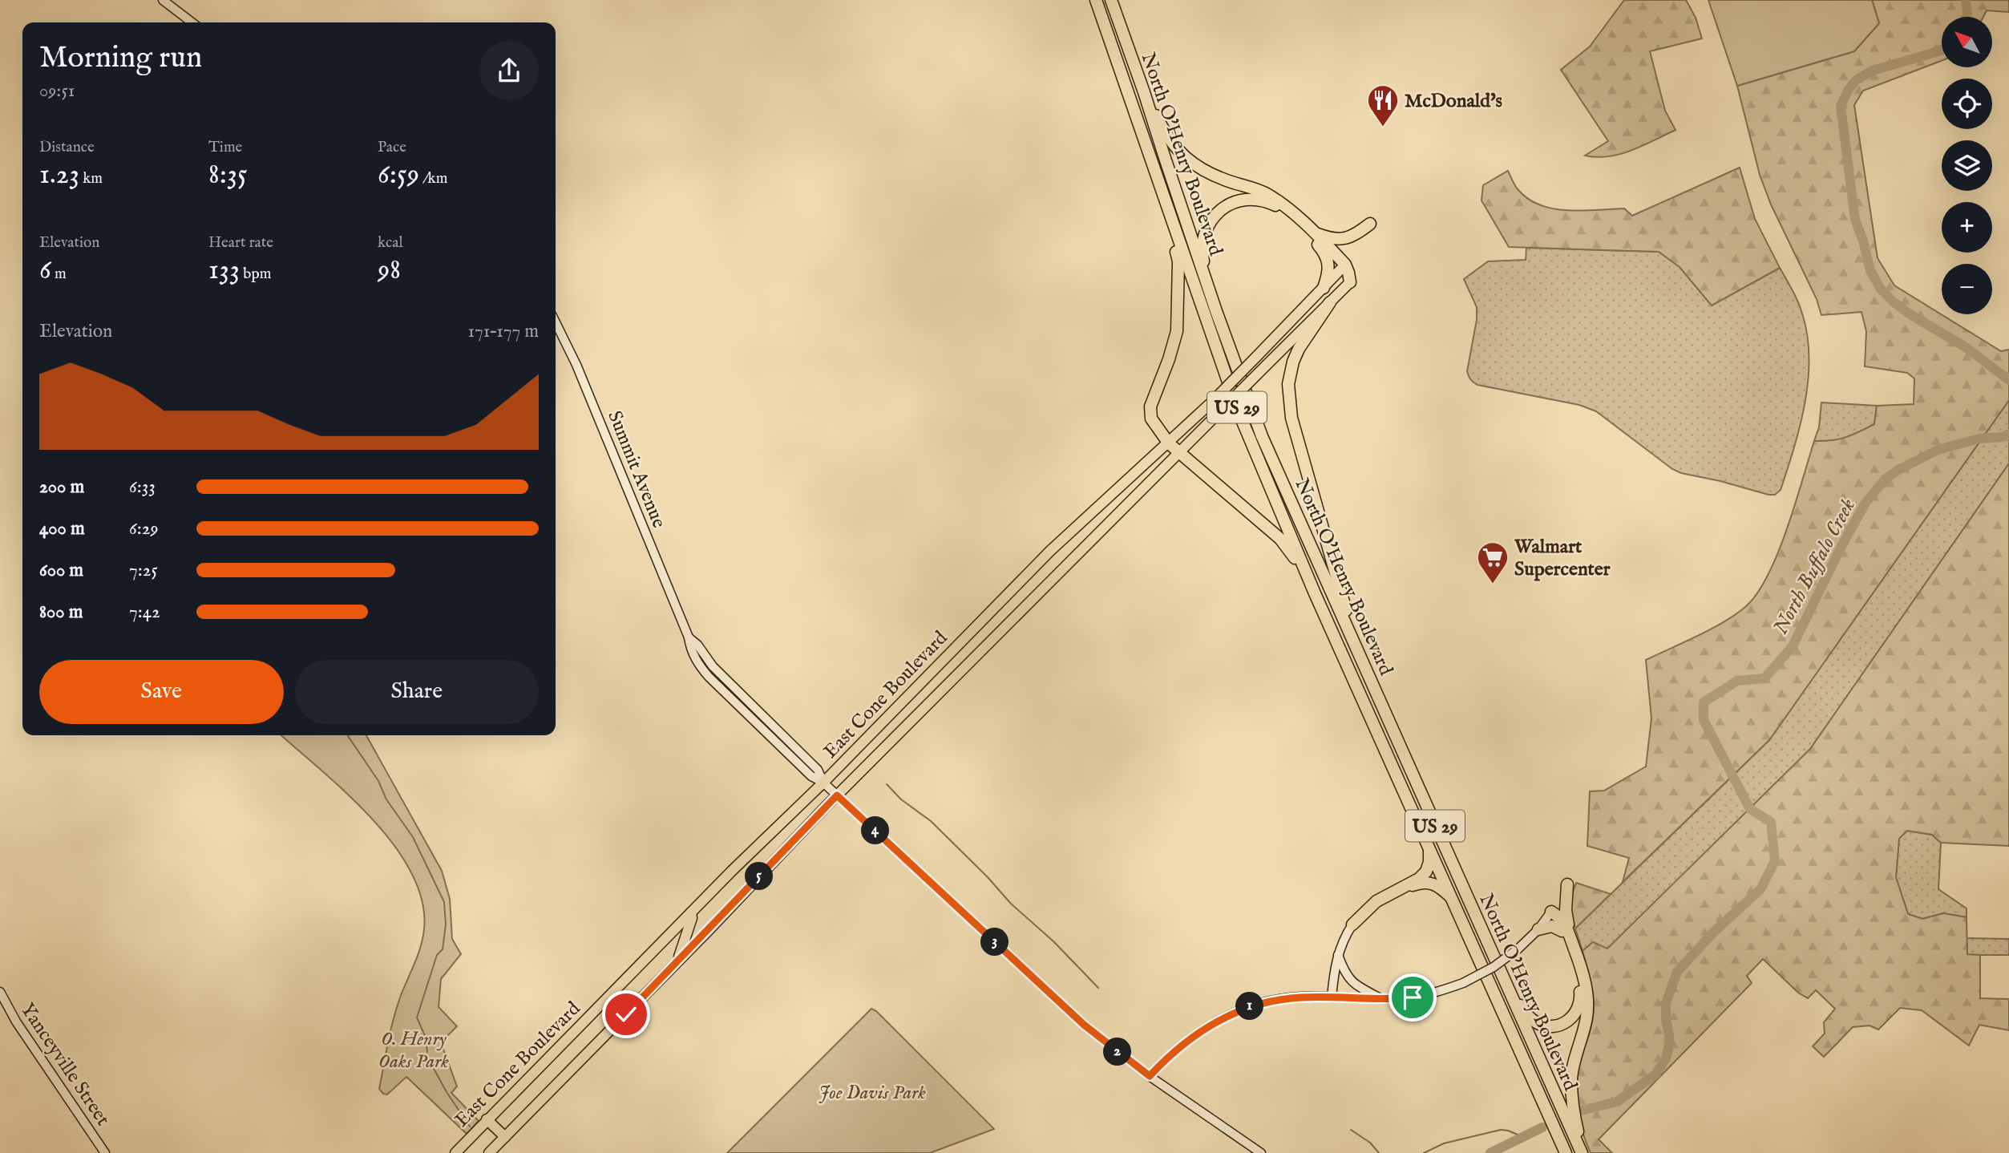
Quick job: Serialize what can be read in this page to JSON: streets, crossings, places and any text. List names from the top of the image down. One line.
{"streets":{"highway":["North O'Henry Boulevard","US 29"],"main road":["Summit Avenue","East Cone Boulevard","Yanceyville Street"]},"crossings":[["Summit Avenue","East Cone Boulevard"]],"water":["North Buffalo Creek"],"parks":["O. Henry Oaks Park","Joe Davis Park"],"places":{"restaurant":["McDonald's"],"supermarket":["Walmart Supercenter"]},"north":"top left","page":{"map_buttons":["+","−"],"heading":["Morning run","09:51"],"stats":[["Distance","1.23 km"],["Time","8:35"],["Pace","6:59 /km"],["Elevation","6 m"],["Heart rate","133 bpm"],["kcal","98"]],"chart":["Elevation","171–177 m"],"list":[{"name":"200 m","note":"6:33"},{"name":"400 m","note":"6:29"},{"name":"600 m","note":"7:25"},{"name":"800 m","note":"7:42"}],"buttons":["Save","Share"],"pins":["4","5","3","1","2"]}}
